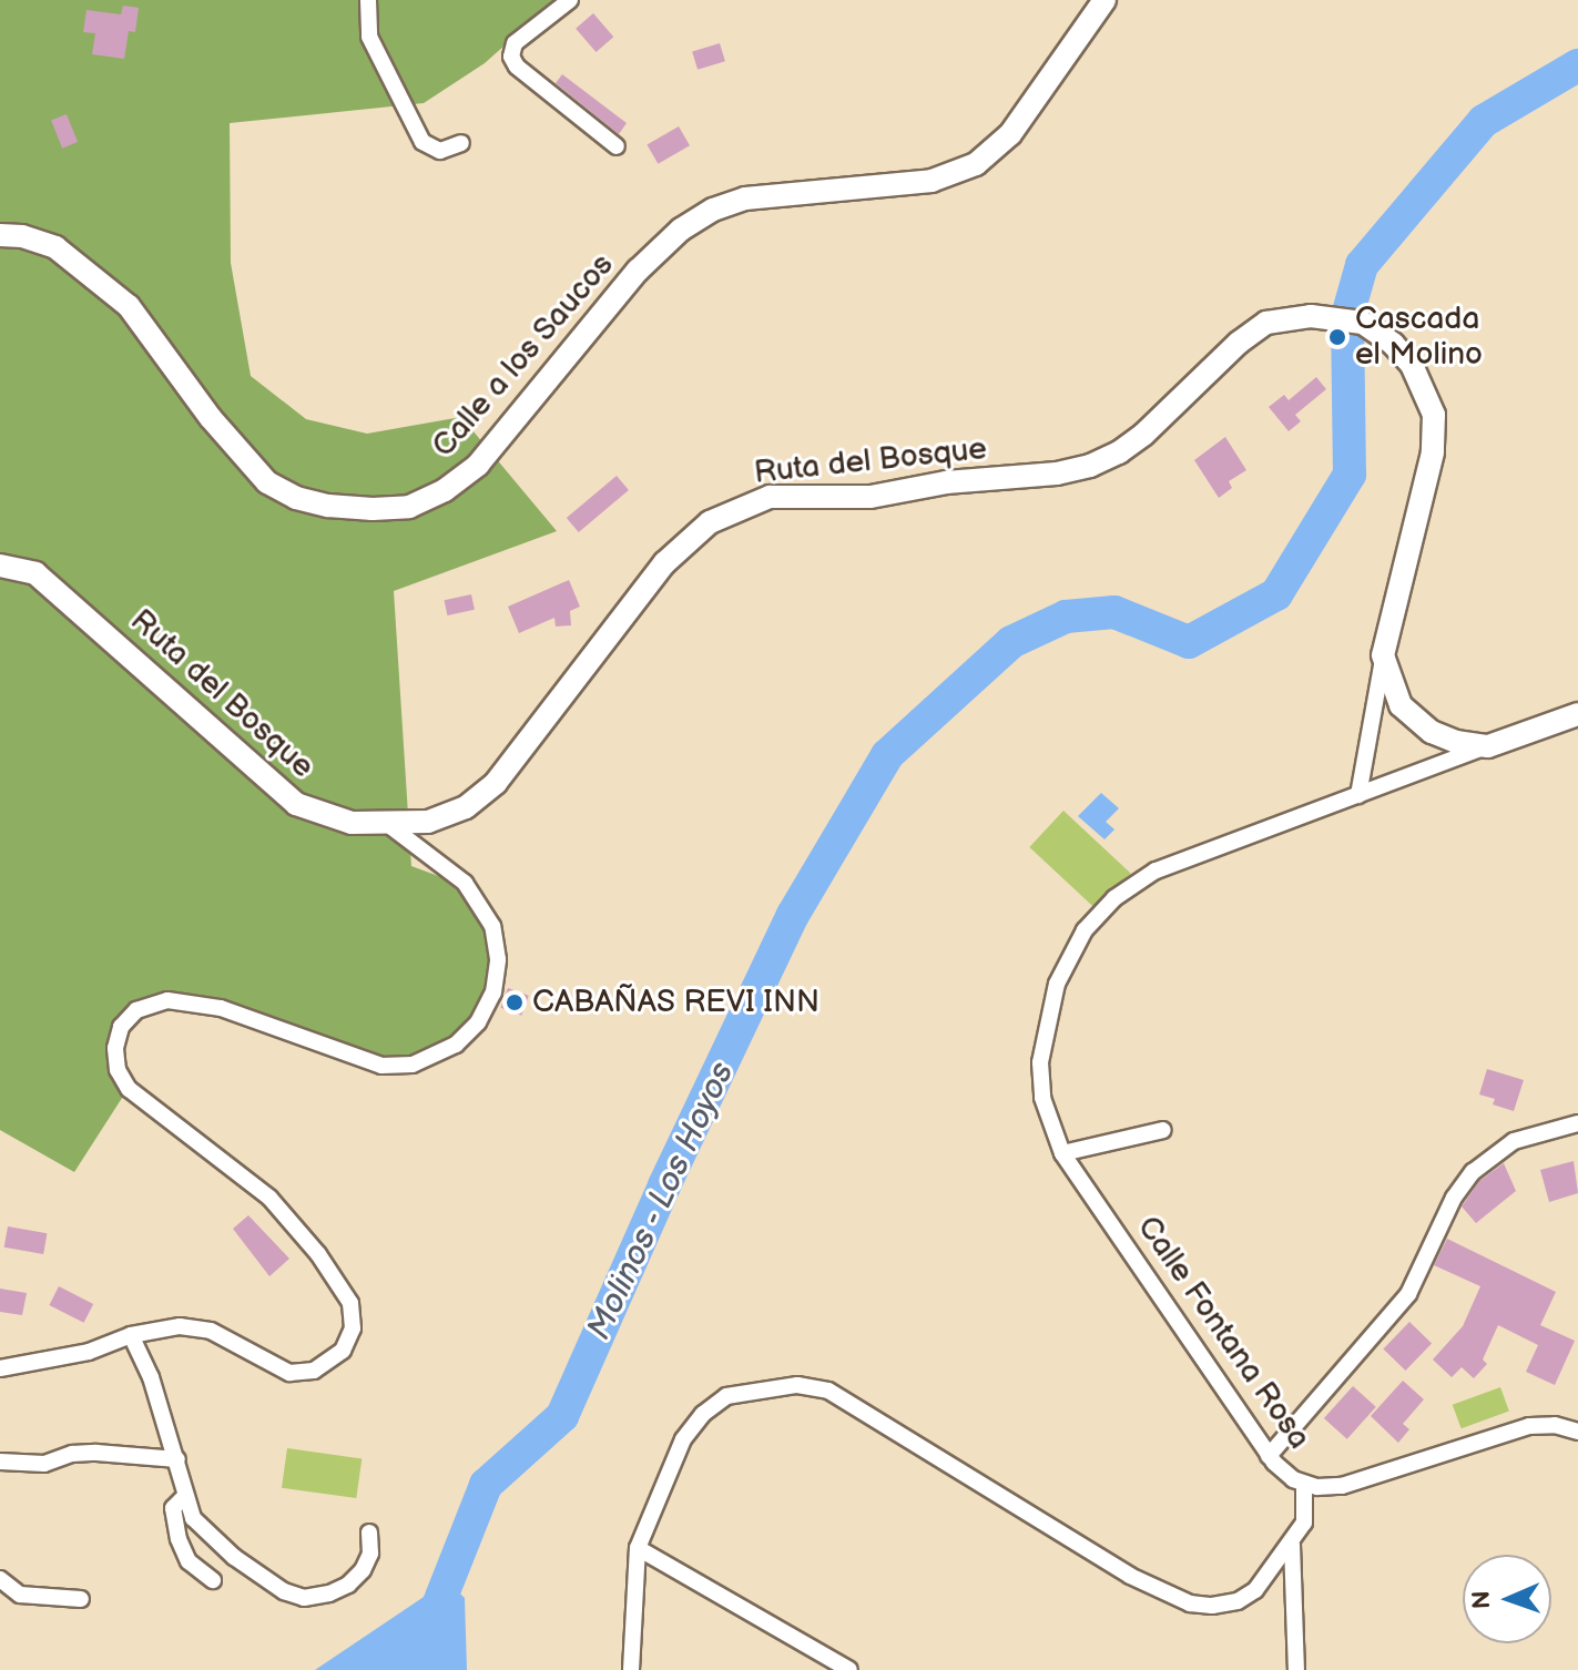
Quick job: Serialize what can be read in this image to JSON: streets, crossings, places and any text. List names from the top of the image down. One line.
{"streets":{"street":["Calle a los Saucos","Ruta del Bosque","Calle Fontana Rosa"]},"water":["Molinos - Los Hoyos"],"places":["Cascada el Molino","CABAÑAS REVI INN"],"north":"left"}
